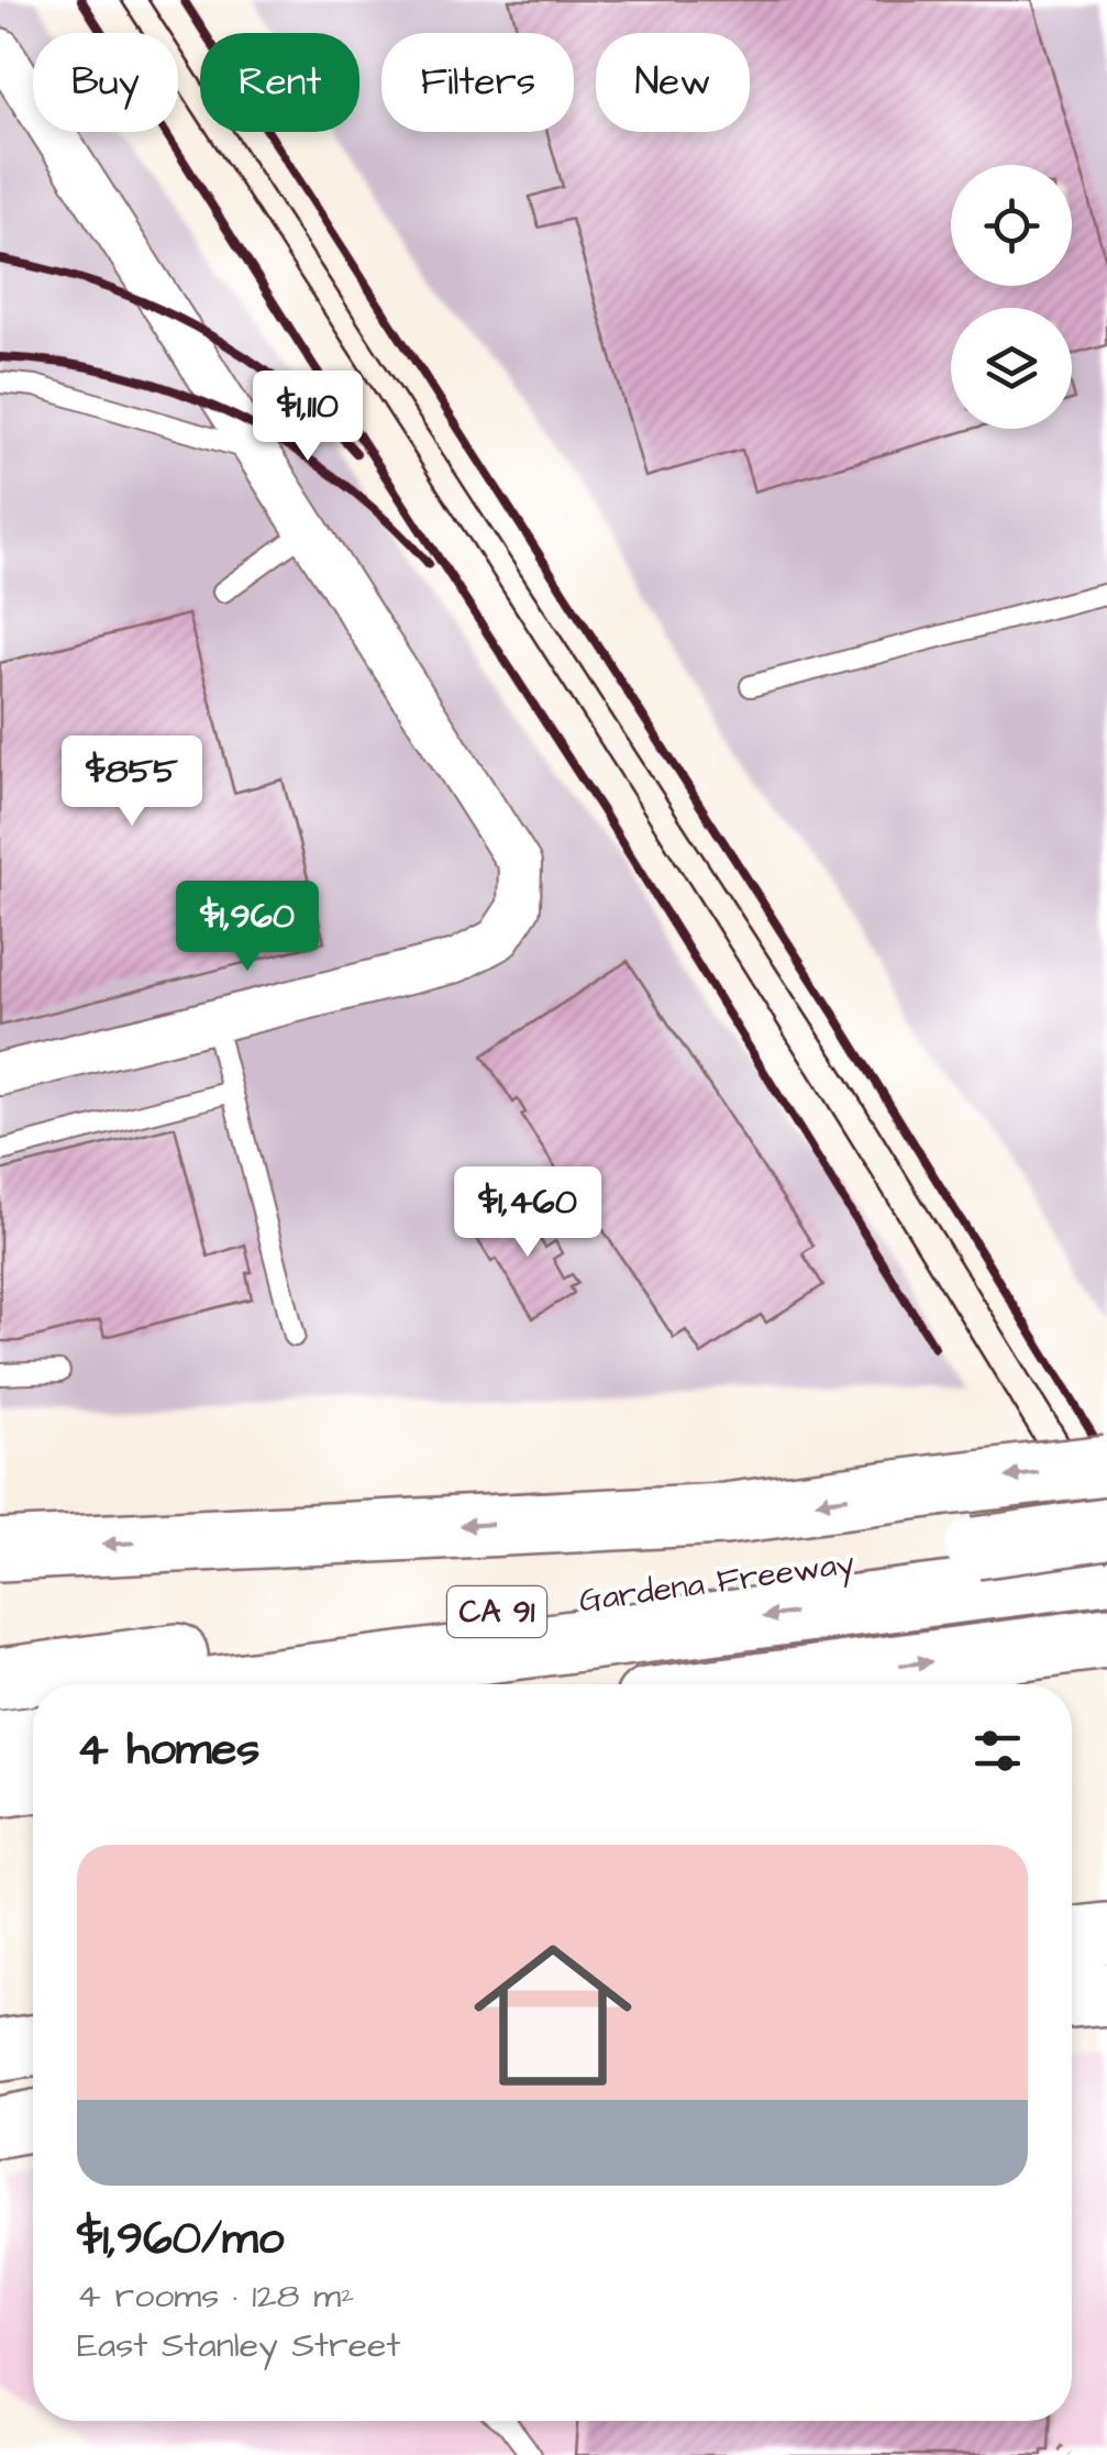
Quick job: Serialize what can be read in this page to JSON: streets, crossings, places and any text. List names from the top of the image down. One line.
{"streets":{"main road":["Gardena Freeway","CA 91"]},"page":{"chip":["Buy","Rent","Filters","New"],"price":["$1,110","$855","$1,960","$1,460"],"heading":"4 homes","list":[{"name":"$1,960/mo","note":"4 rooms · 128 m² · East Stanley Street"}]}}
